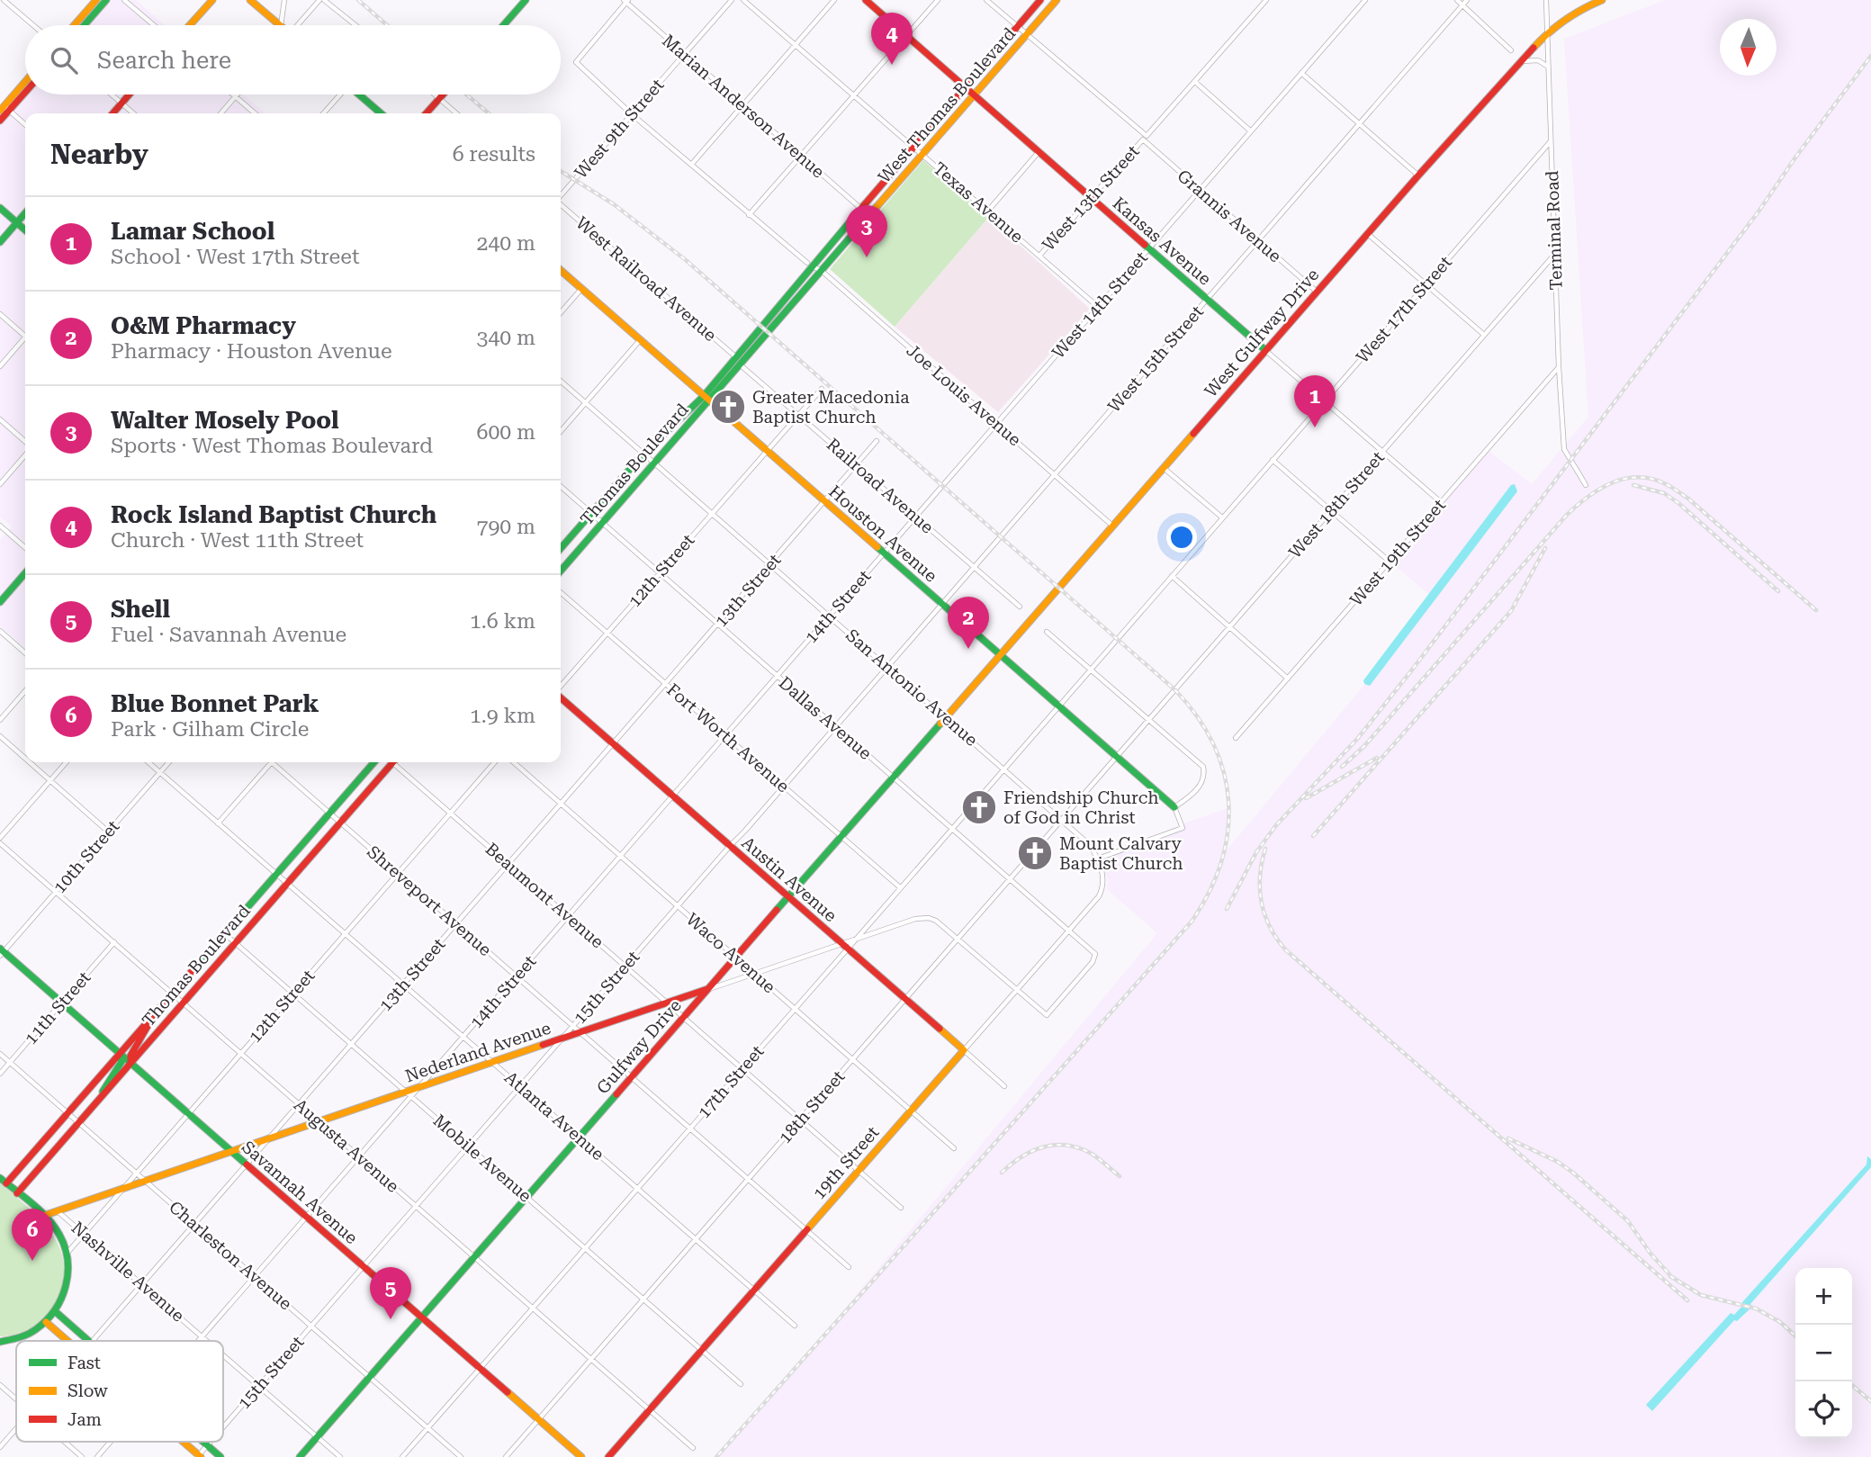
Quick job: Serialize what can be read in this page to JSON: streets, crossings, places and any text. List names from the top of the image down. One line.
{"streets":{"main road":["West Thomas Boulevard","Kansas Avenue","West Gulfway Drive","Thomas Boulevard","Houston Avenue","Austin Avenue","Gulfway Drive","Nederland Avenue","19th Street","Savannah Avenue"],"street":["Marian Anderson Avenue","West 9th Street","West 13th Street","Texas Avenue","Grannis Avenue","Terminal Road","West Railroad Avenue","West 14th Street","West 17th Street","West 15th Street","Joe Louis Avenue","Railroad Avenue","West 18th Street","West 19th Street","12th Street","13th Street","14th Street","San Antonio Avenue","Dallas Avenue","Fort Worth Avenue","10th Street","Beaumont Avenue","Shreveport Avenue","Waco Avenue","15th Street","11th Street","17th Street","18th Street","Atlanta Avenue","Augusta Avenue","Mobile Avenue","Charleston Avenue","Nashville Avenue"]},"crossings":[["West Thomas Boulevard","Marian Anderson Avenue"],["West Thomas Boulevard","Texas Avenue"],["West Thomas Boulevard","Grannis Avenue"],["West Thomas Boulevard","Kansas Avenue"],["West Thomas Boulevard","West Railroad Avenue"],["West Thomas Boulevard","Joe Louis Avenue"],["West Thomas Boulevard","Thomas Boulevard"],["West Thomas Boulevard","Railroad Avenue"],["West Thomas Boulevard","Houston Avenue"],["Marian Anderson Avenue","West 9th Street"],["Marian Anderson Avenue","Joe Louis Avenue"],["West 9th Street","Joe Louis Avenue"],["West 13th Street","Texas Avenue"],["West 13th Street","Grannis Avenue"],["West 13th Street","Kansas Avenue"],["Texas Avenue","West 14th Street"],["Grannis Avenue","West 14th Street"],["Grannis Avenue","West Gulfway Drive"],["Grannis Avenue","West 15th Street"],["Terminal Road","West 17th Street"],["Terminal Road","West Gulfway Drive"],["Terminal Road","West 18th Street"],["Terminal Road","West 19th Street"],["Kansas Avenue","West 14th Street"],["Kansas Avenue","West 17th Street"],["Kansas Avenue","West Gulfway Drive"],["Kansas Avenue","West 15th Street"],["Kansas Avenue","West 18th Street"],["Kansas Avenue","West 19th Street"],["West 14th Street","Joe Louis Avenue"],["West 14th Street","Railroad Avenue"],["West 14th Street","Houston Avenue"],["West 14th Street","14th Street"],["West 17th Street","Houston Avenue"],["West 17th Street","17th Street"],["West Gulfway Drive","Joe Louis Avenue"],["West Gulfway Drive","Houston Avenue"],["West Gulfway Drive","Gulfway Drive"],["West 15th Street","Joe Louis Avenue"],["West 15th Street","Railroad Avenue"],["West 15th Street","Houston Avenue"],["West 15th Street","15th Street"],["Thomas Boulevard","Houston Avenue"],["Thomas Boulevard","San Antonio Avenue"],["Thomas Boulevard","Dallas Avenue"],["Thomas Boulevard","Shreveport Avenue"],["Thomas Boulevard","Atlanta Avenue"],["Thomas Boulevard","Augusta Avenue"],["Thomas Boulevard","Mobile Avenue"],["Thomas Boulevard","Savannah Avenue"],["Thomas Boulevard","Charleston Avenue"],["Railroad Avenue","12th Street"],["West 18th Street","Houston Avenue"],["West 18th Street","18th Street"],["Houston Avenue","12th Street"],["Houston Avenue","13th Street"],["Houston Avenue","14th Street"],["Houston Avenue","San Antonio Avenue"],["Houston Avenue","15th Street"],["Houston Avenue","Gulfway Drive"],["Houston Avenue","17th Street"],["Houston Avenue","18th Street"],["12th Street","San Antonio Avenue"],["12th Street","Dallas Avenue"],["12th Street","Fort Worth Avenue"],["12th Street","Beaumont Avenue"],["12th Street","Shreveport Avenue"],["12th Street","Nederland Avenue"],["12th Street","Atlanta Avenue"],["12th Street","Augusta Avenue"],["12th Street","Mobile Avenue"],["12th Street","Savannah Avenue"],["12th Street","Charleston Avenue"],["12th Street","Nashville Avenue"],["13th Street","San Antonio Avenue"],["13th Street","Dallas Avenue"],["13th Street","Fort Worth Avenue"],["13th Street","Austin Avenue"],["13th Street","Beaumont Avenue"],["13th Street","Shreveport Avenue"],["13th Street","Waco Avenue"],["13th Street","Nederland Avenue"],["13th Street","Atlanta Avenue"],["13th Street","Augusta Avenue"],["13th Street","Mobile Avenue"],["13th Street","Savannah Avenue"],["13th Street","Charleston Avenue"],["13th Street","Nashville Avenue"],["14th Street","San Antonio Avenue"],["14th Street","Dallas Avenue"],["14th Street","Fort Worth Avenue"],["14th Street","Austin Avenue"],["14th Street","Beaumont Avenue"],["14th Street","Shreveport Avenue"],["14th Street","Waco Avenue"],["14th Street","Nederland Avenue"],["14th Street","Atlanta Avenue"],["San Antonio Avenue","15th Street"],["San Antonio Avenue","Gulfway Drive"],["San Antonio Avenue","17th Street"],["San Antonio Avenue","18th Street"],["San Antonio Avenue","19th Street"],["Dallas Avenue","15th Street"],["Dallas Avenue","Gulfway Drive"],["Dallas Avenue","17th Street"],["Dallas Avenue","18th Street"],["Dallas Avenue","19th Street"],["Fort Worth Avenue","15th Street"],["Fort Worth Avenue","Gulfway Drive"],["Fort Worth Avenue","17th Street"],["10th Street","Atlanta Avenue"],["10th Street","Augusta Avenue"],["10th Street","Savannah Avenue"],["Austin Avenue","15th Street"],["Austin Avenue","Gulfway Drive"],["Austin Avenue","Nederland Avenue"],["Austin Avenue","17th Street"],["Austin Avenue","18th Street"],["Austin Avenue","19th Street"],["Beaumont Avenue","15th Street"],["Beaumont Avenue","Gulfway Drive"],["Beaumont Avenue","Nederland Avenue"],["Beaumont Avenue","17th Street"],["Beaumont Avenue","18th Street"],["Beaumont Avenue","19th Street"],["Shreveport Avenue","15th Street"],["Shreveport Avenue","Gulfway Drive"],["Shreveport Avenue","Nederland Avenue"],["Shreveport Avenue","17th Street"],["Shreveport Avenue","18th Street"],["Shreveport Avenue","19th Street"],["Waco Avenue","15th Street"],["Waco Avenue","Gulfway Drive"],["Waco Avenue","Nederland Avenue"],["Waco Avenue","17th Street"],["Waco Avenue","18th Street"],["Waco Avenue","19th Street"],["15th Street","Nederland Avenue"],["15th Street","Atlanta Avenue"],["15th Street","Augusta Avenue"],["15th Street","Mobile Avenue"],["15th Street","Savannah Avenue"],["15th Street","Charleston Avenue"],["15th Street","Nashville Avenue"],["11th Street","Augusta Avenue"],["11th Street","Savannah Avenue"],["11th Street","Charleston Avenue"],["Gulfway Drive","Nederland Avenue"],["Gulfway Drive","Atlanta Avenue"],["Gulfway Drive","Augusta Avenue"],["Gulfway Drive","Mobile Avenue"],["Gulfway Drive","Savannah Avenue"],["Gulfway Drive","Charleston Avenue"],["Gulfway Drive","Nashville Avenue"],["Nederland Avenue","17th Street"],["Nederland Avenue","18th Street"],["Nederland Avenue","Atlanta Avenue"],["Nederland Avenue","Augusta Avenue"],["Nederland Avenue","Mobile Avenue"],["Nederland Avenue","Savannah Avenue"],["Nederland Avenue","Charleston Avenue"],["Nederland Avenue","Nashville Avenue"],["17th Street","Atlanta Avenue"],["17th Street","Augusta Avenue"],["17th Street","Mobile Avenue"],["17th Street","Savannah Avenue"],["17th Street","Charleston Avenue"],["18th Street","Atlanta Avenue"],["18th Street","Augusta Avenue"],["18th Street","Mobile Avenue"],["18th Street","Savannah Avenue"],["Atlanta Avenue","19th Street"],["Augusta Avenue","19th Street"],["Mobile Avenue","19th Street"]],"places":{"church":["Greater Macedonia Baptist Church","Friendship Church of God in Christ","Mount Calvary Baptist Church"]},"legend":["Fast","Slow","Jam"],"north":"bottom","page":{"pins":["4","3","1","2","6","5"],"search":"Search here","heading":["Nearby","6 results"],"list":[{"mark":"1","name":"Lamar School","note":"School · West 17th Street","value":"240 m"},{"mark":"2","name":"O&M Pharmacy","note":"Pharmacy · Houston Avenue","value":"340 m"},{"mark":"3","name":"Walter Mosely Pool","note":"Sports · West Thomas Boulevard","value":"600 m"},{"mark":"4","name":"Rock Island Baptist Church","note":"Church · West 11th Street","value":"790 m"},{"mark":"5","name":"Shell","note":"Fuel · Savannah Avenue","value":"1.6 km"},{"mark":"6","name":"Blue Bonnet Park","note":"Park · Gilham Circle","value":"1.9 km"}],"map_buttons":["+","−"]}}
